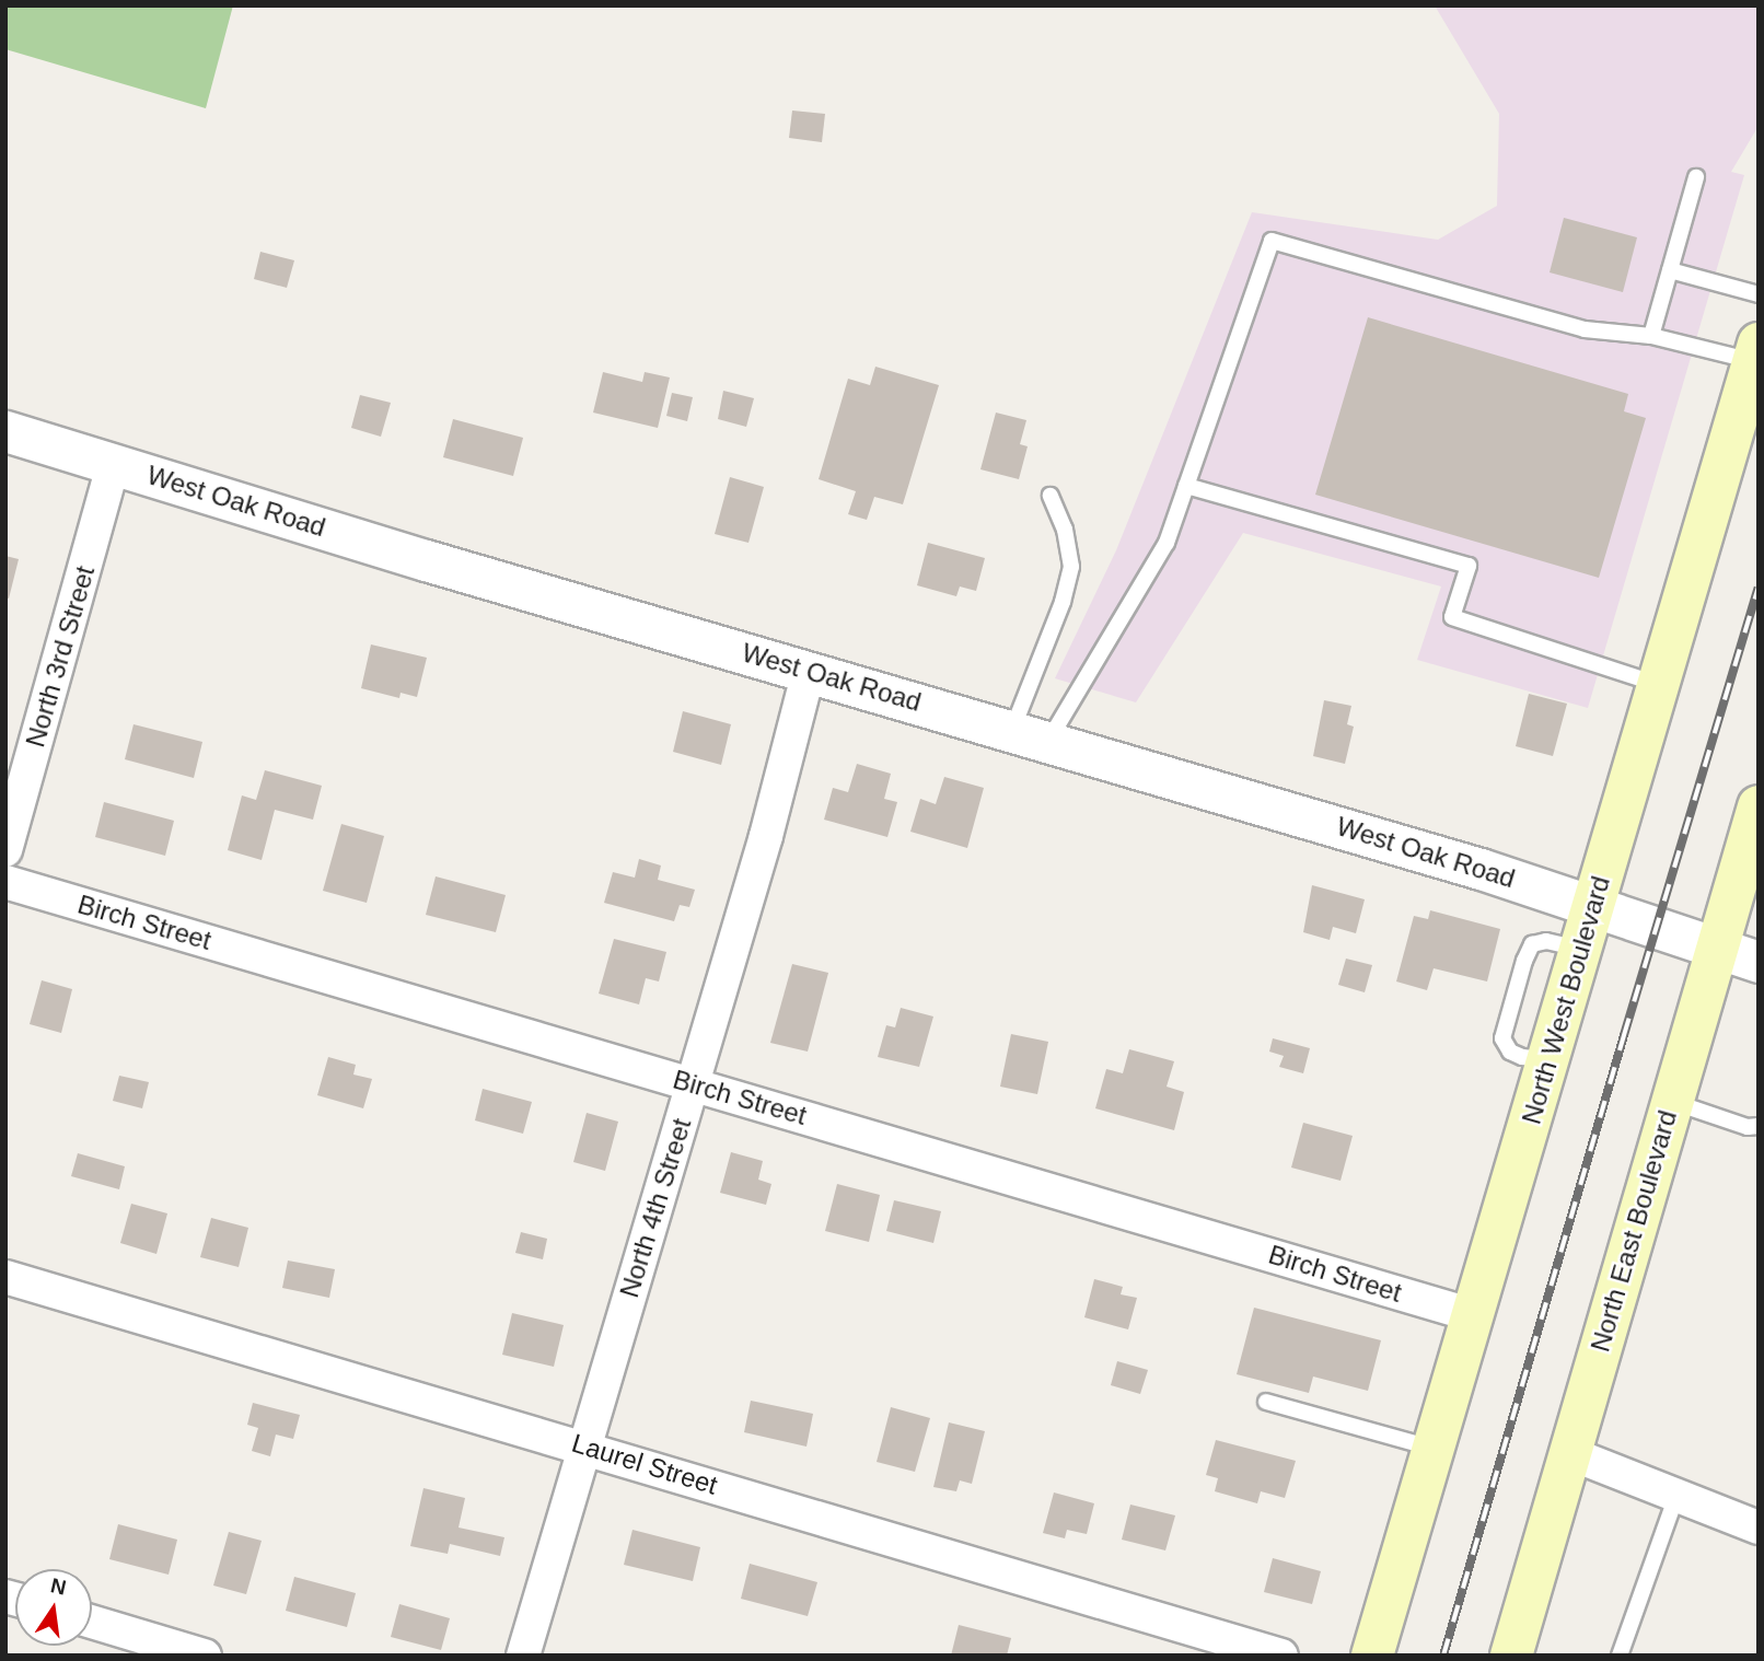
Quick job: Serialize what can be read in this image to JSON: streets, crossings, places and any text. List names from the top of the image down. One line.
{"streets":{"main road":["North West Boulevard","North East Boulevard"],"street":["West Oak Road","North 3rd Street","Birch Street","North 4th Street","Laurel Street"]},"crossings":[["West Oak Road","North 3rd Street"],["West Oak Road","North West Boulevard"],["West Oak Road","North 4th Street"],["West Oak Road","North East Boulevard"],["Birch Street","North West Boulevard"],["Birch Street","North 4th Street"],["North 4th Street","Laurel Street"]],"north":"top"}
